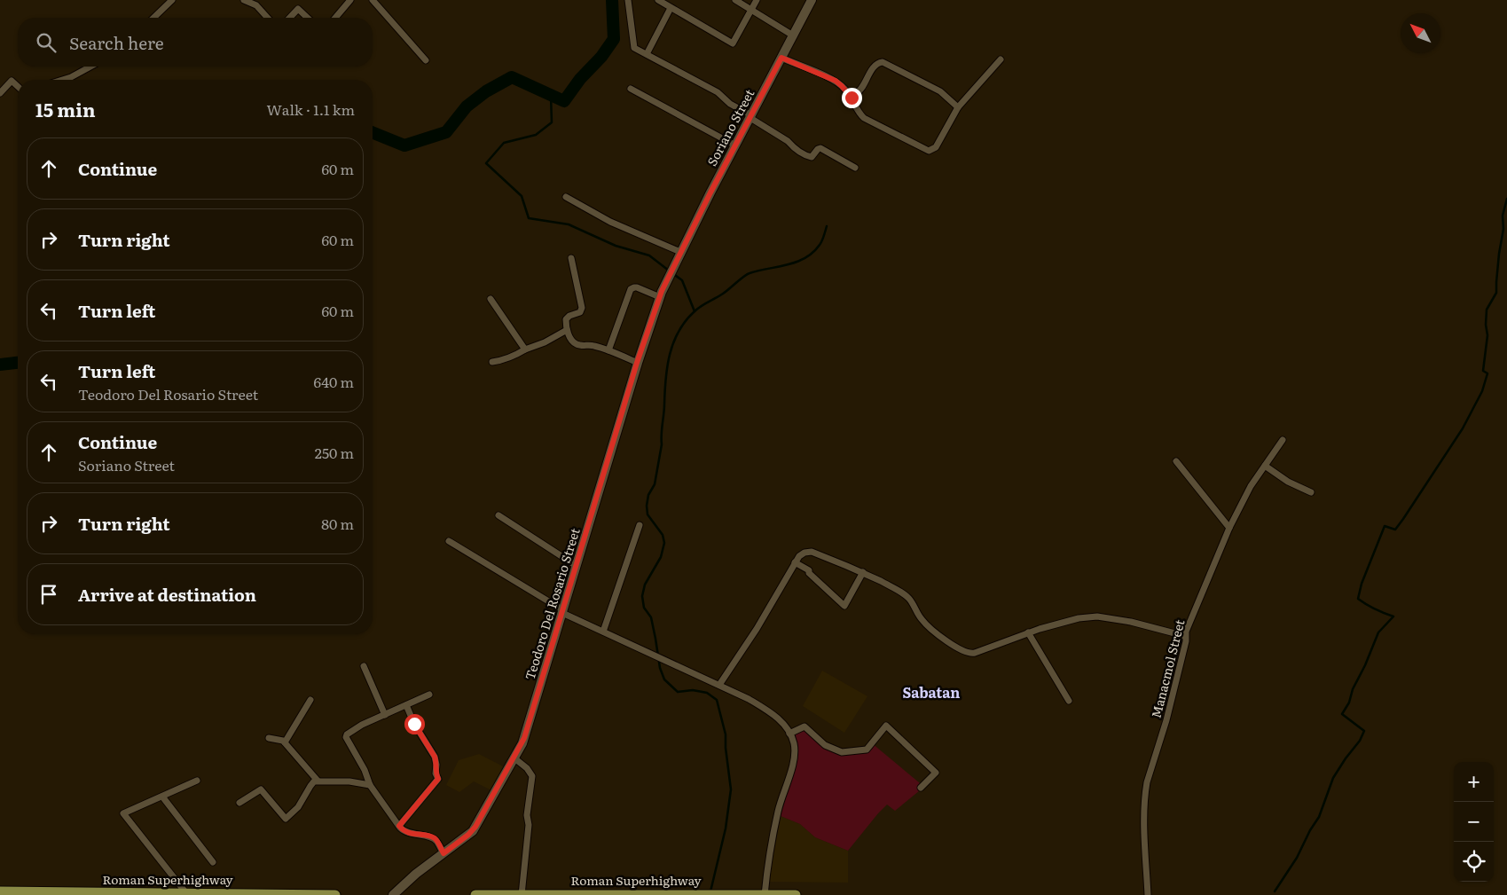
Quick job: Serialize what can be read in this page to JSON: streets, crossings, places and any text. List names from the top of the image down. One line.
{"streets":{"main road":["Soriano Street","Teodoro Del Rosario Street","Roman Superhighway"],"street":["Manacmol Street"]},"crossings":[["Soriano Street","Teodoro Del Rosario Street"]],"districts":["Sabatan"],"north":"top left","page":{"search":"Search here","heading":["15 min","Walk · 1.1 km"],"list":[["Continue","60 m"],["Turn right","60 m"],["Turn left","60 m"],["Turn left","Teodoro Del Rosario Street","640 m"],["Continue","Soriano Street","250 m"],["Turn right","80 m"],"Arrive at destination"],"map_buttons":["+","−"]}}
